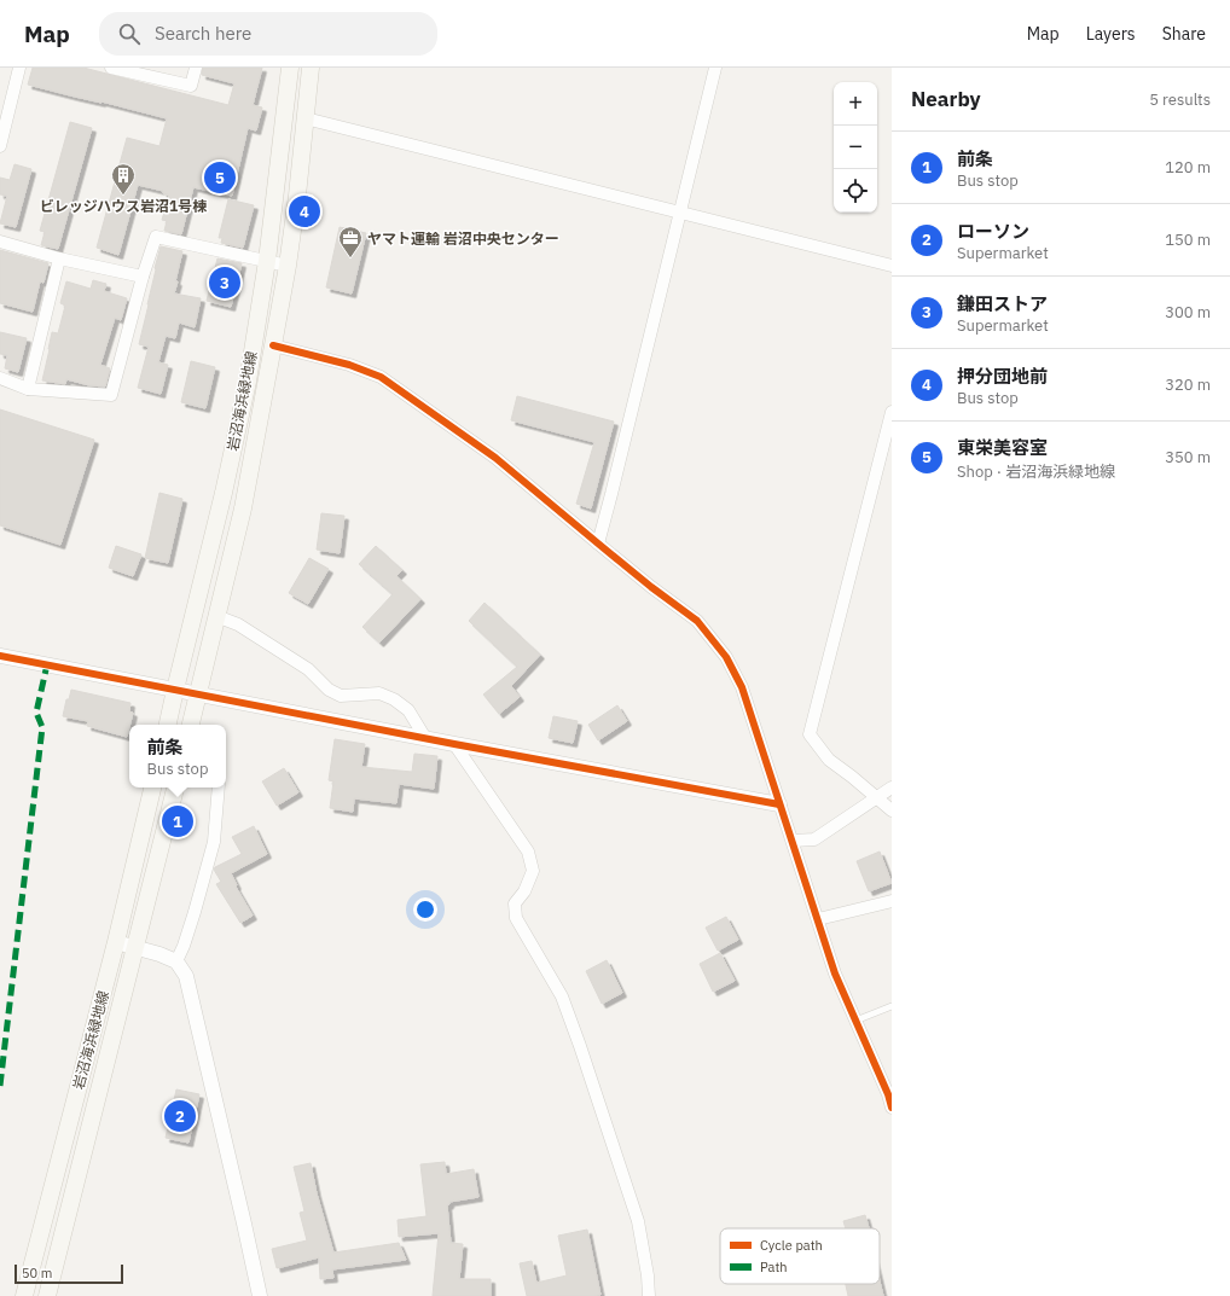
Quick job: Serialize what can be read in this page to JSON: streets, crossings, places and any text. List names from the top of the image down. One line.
{"streets":{"main road":["岩沼海浜緑地線"]},"places":{"building":["ビレッジハウス岩沼1号棟"],"office":["ヤマト運輸 岩沼中央センター"]},"legend":["Cycle path","Path"],"scale_bar":"50 m","page":{"header":"Map","search":"Search here","nav":["Map","Layers","Share"],"heading":["Nearby","5 results"],"map_buttons":["+","−"],"list":[{"mark":"1","name":"前条","note":"Bus stop","value":"120 m"},{"mark":"2","name":"ローソン","note":"Supermarket","value":"150 m"},{"mark":"3","name":"鎌田ストア","note":"Supermarket","value":"300 m"},{"mark":"4","name":"押分団地前","note":"Bus stop","value":"320 m"},{"mark":"5","name":"東栄美容室","note":"Shop · 岩沼海浜緑地線","value":"350 m"}],"pins":["5","4","3","1","2"],"popup":["前条","Bus stop"],"scale":"50 m"}}
